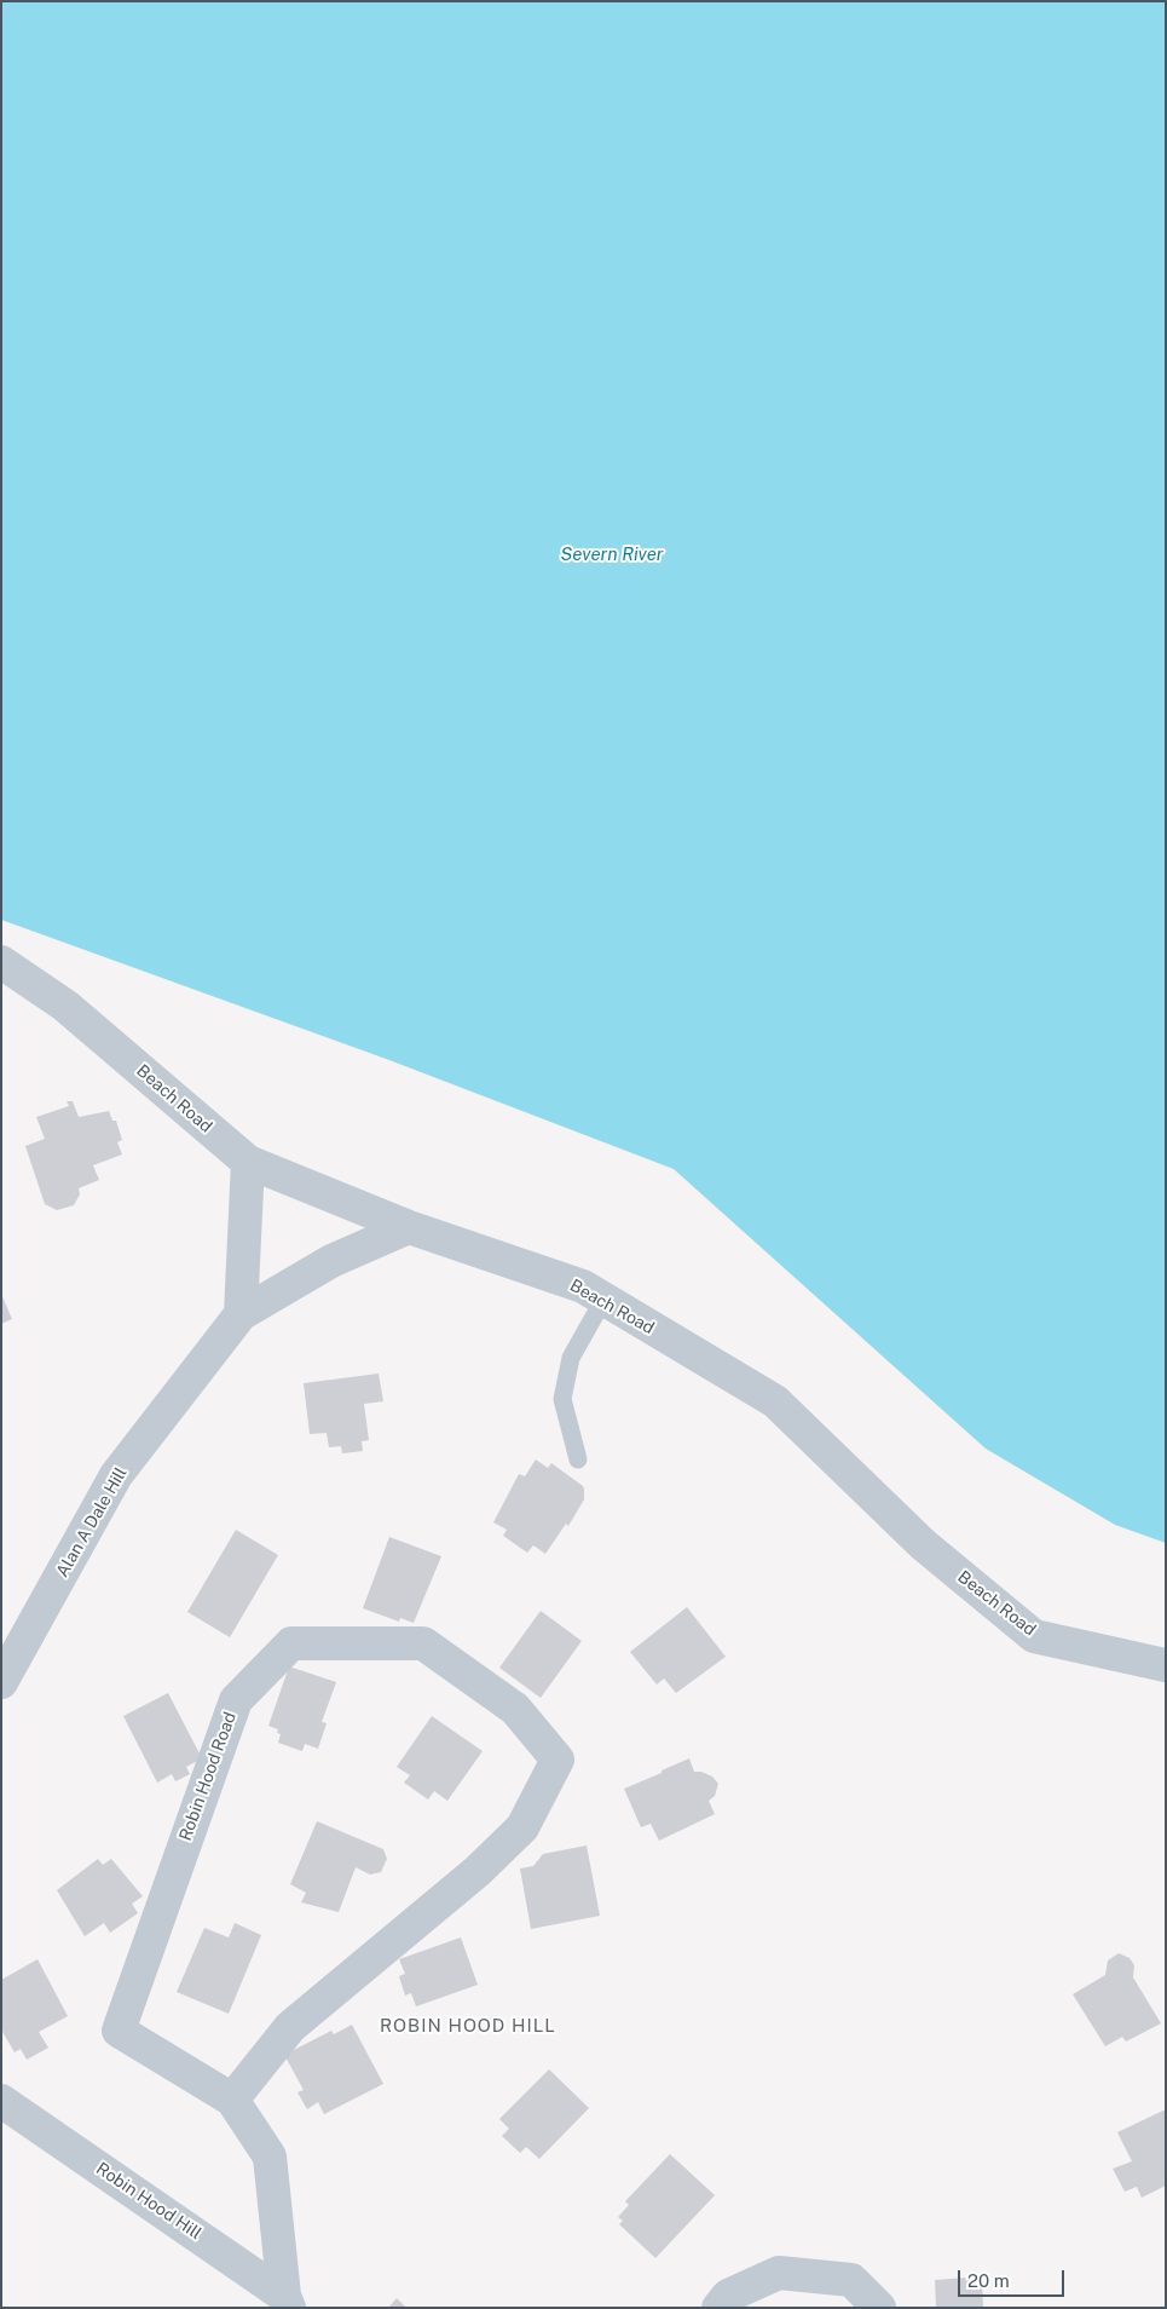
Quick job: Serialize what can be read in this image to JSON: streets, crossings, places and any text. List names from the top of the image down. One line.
{"streets":{"street":["Beach Road","Alan A Dale Hill","Robin Hood Road","Robin Hood Hill"]},"crossings":[["Beach Road","Alan A Dale Hill"],["Robin Hood Road","Robin Hood Hill"]],"districts":["ROBIN HOOD HILL"],"water":["Severn River"],"scale_bar":"20 m"}
